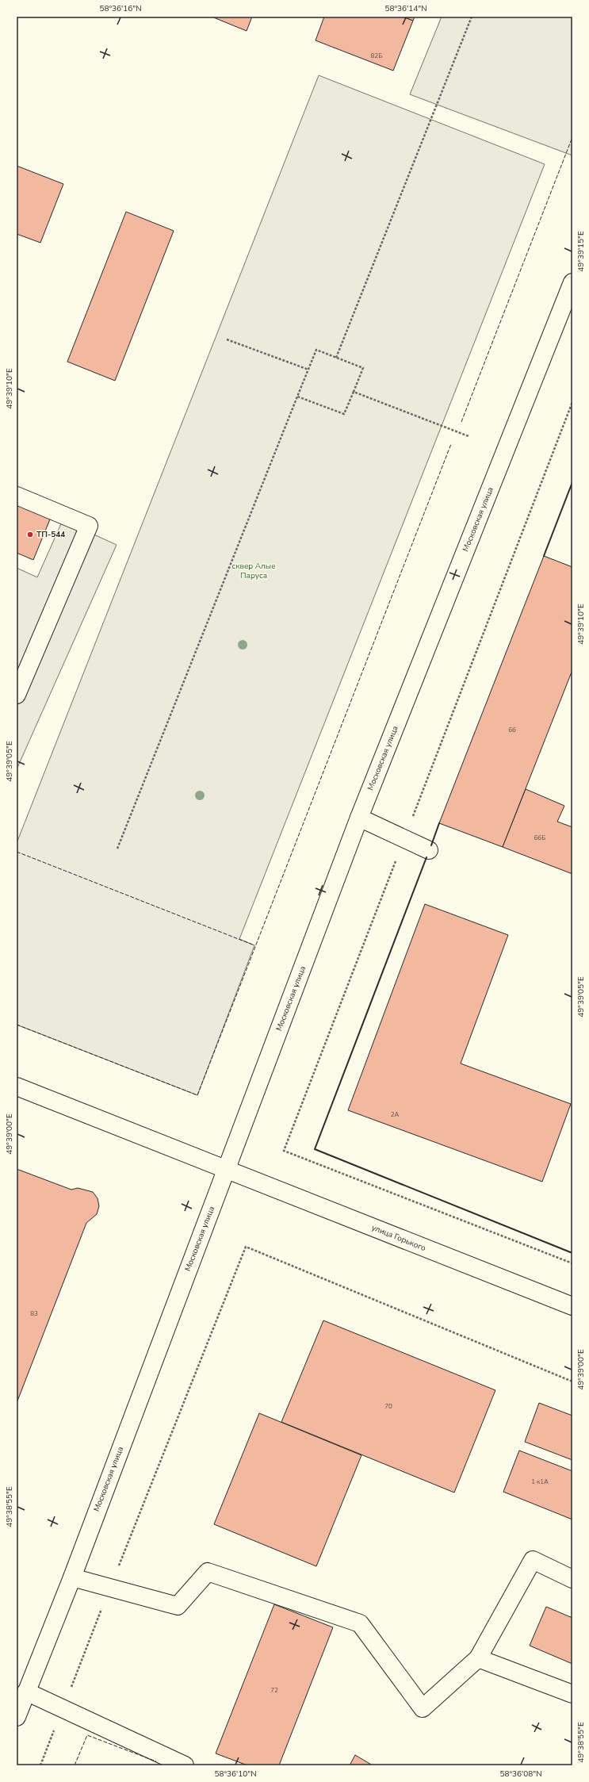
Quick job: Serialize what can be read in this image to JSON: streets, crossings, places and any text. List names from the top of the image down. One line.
{"streets":{"main road":["Московская улица","улица Горького"]},"crossings":[["Московская улица","улица Горького"]],"parks":["сквер Алые Паруса"],"places":["ТП-544"],"house_numbers":["82Б","66","66Б","2А","83","70","1 к1А","72"],"coordinates":["58°36'16\"N","58°36'14\"N","49°39'15\"E","49°39'10\"E","49°39'05\"E","49°39'00\"E","49°38'55\"E","58°36'10\"N","58°36'08\"N"]}
